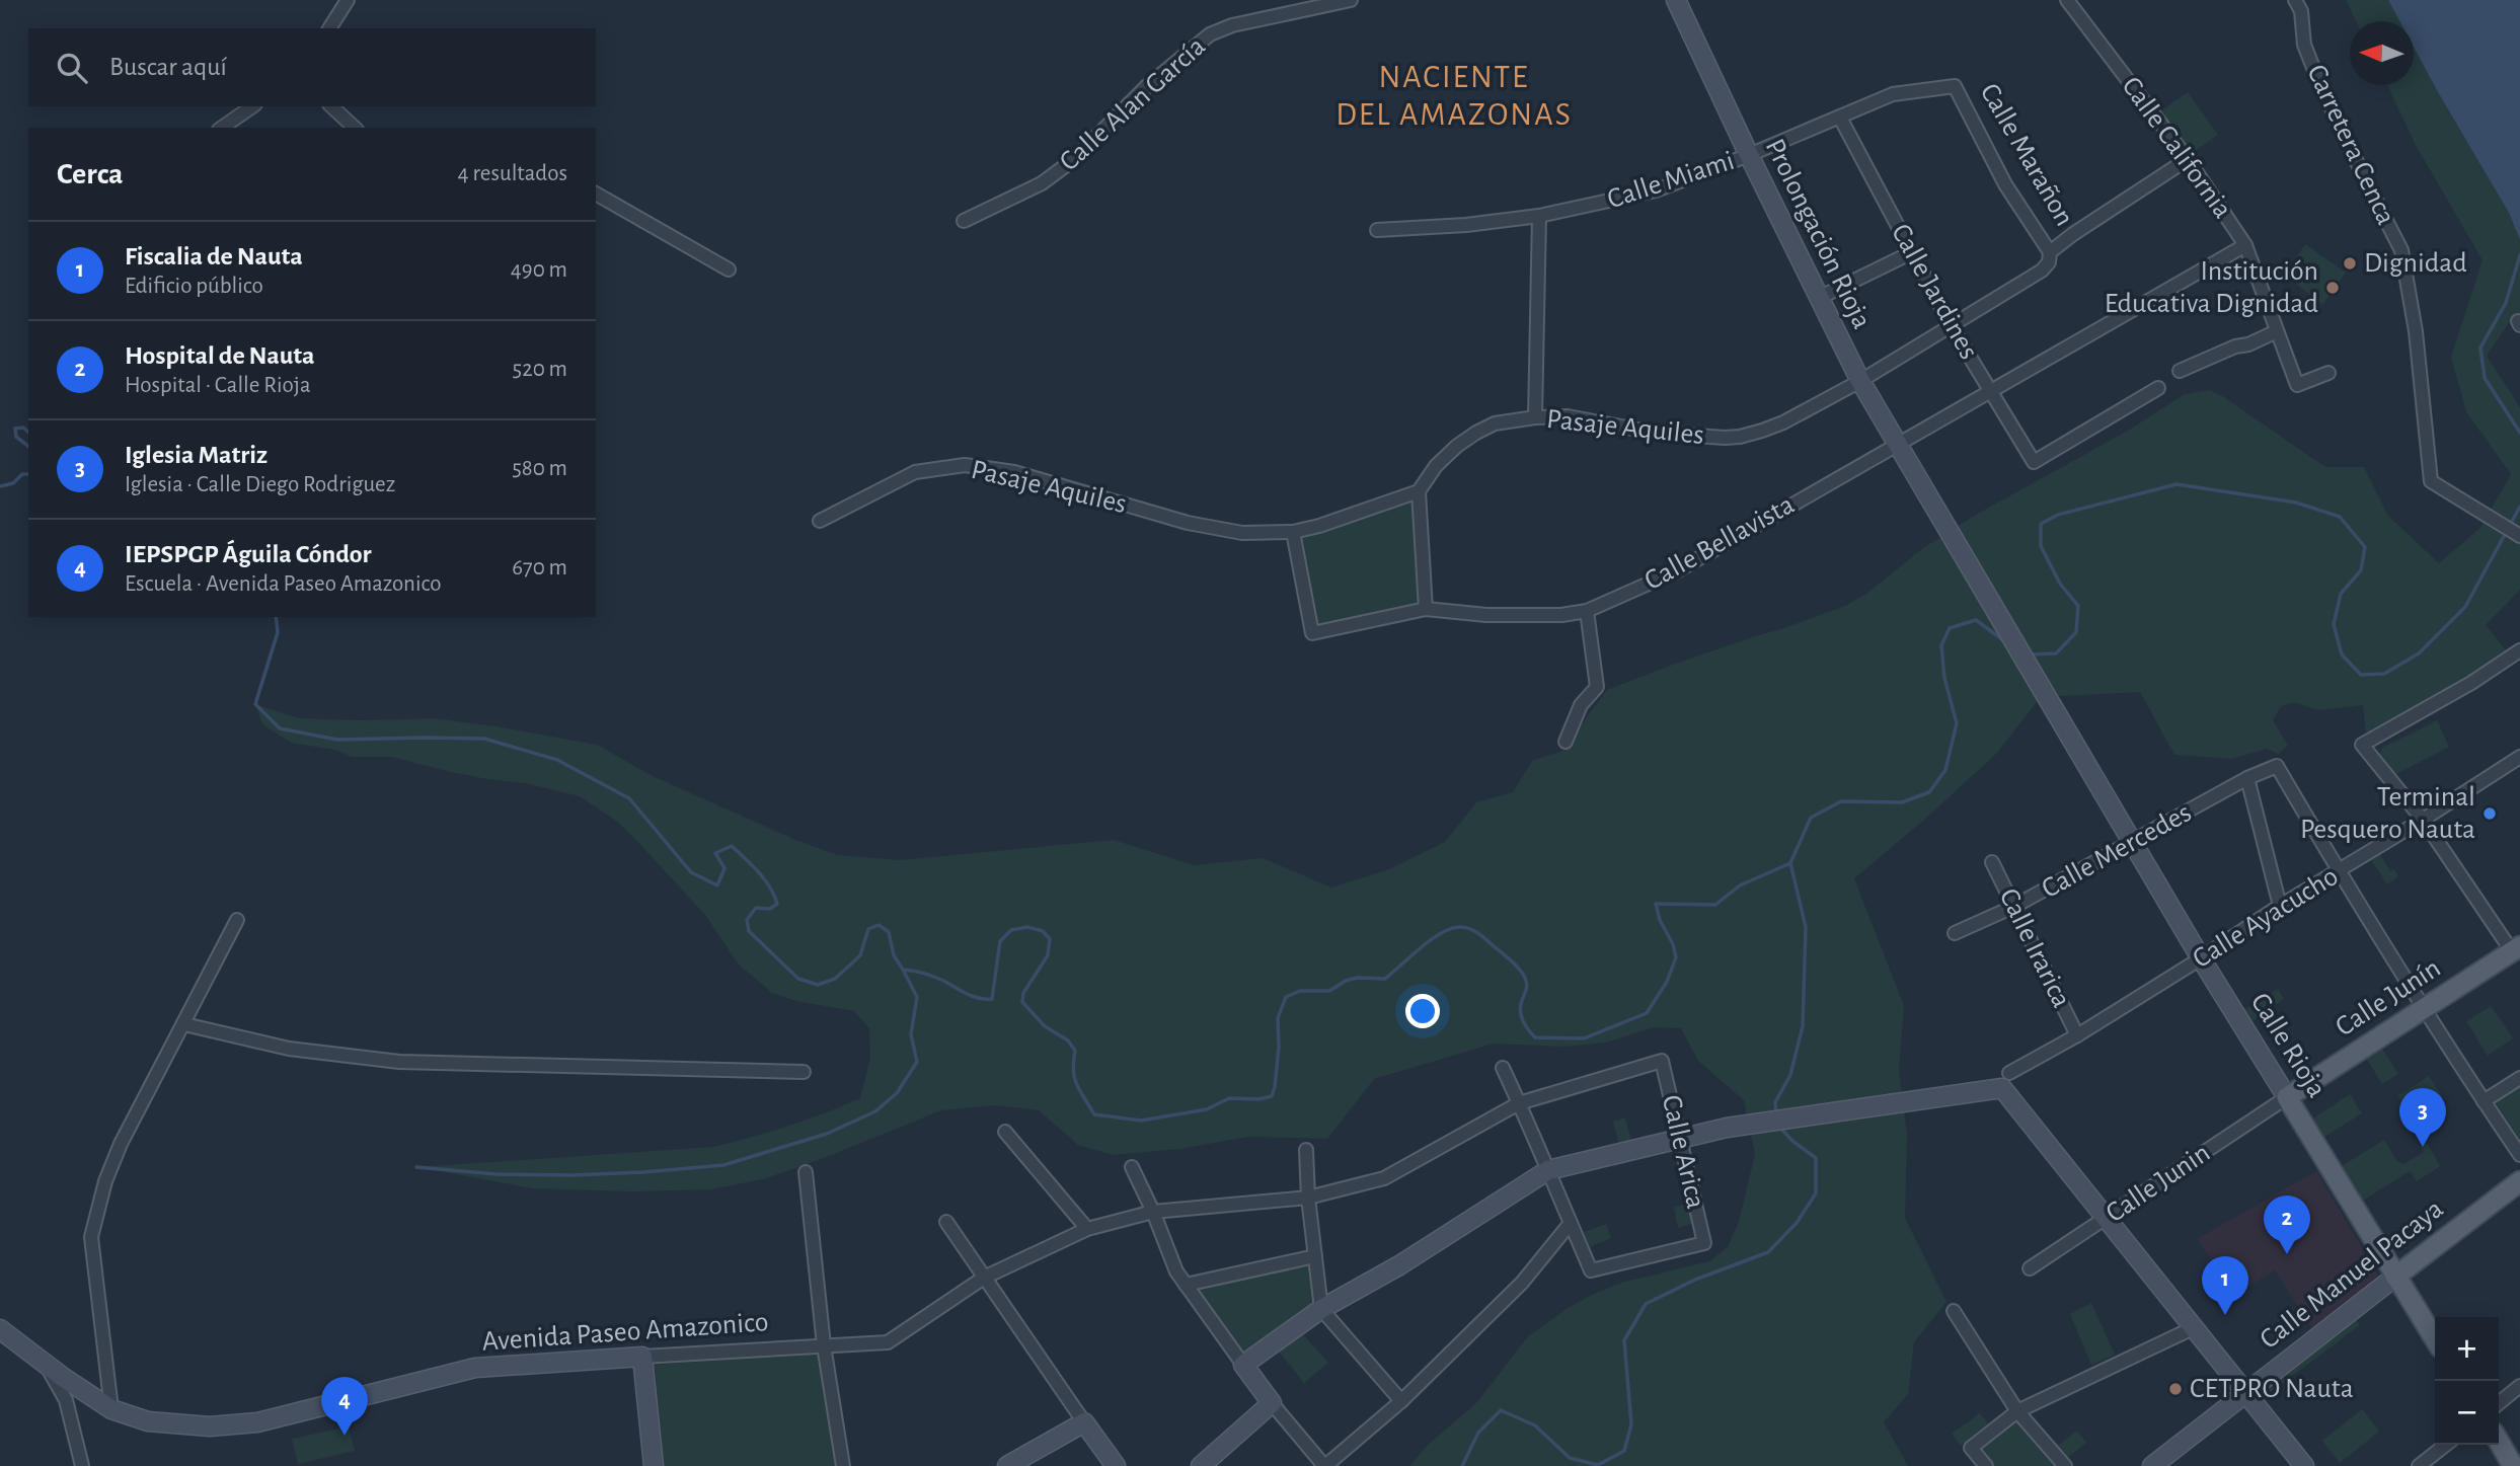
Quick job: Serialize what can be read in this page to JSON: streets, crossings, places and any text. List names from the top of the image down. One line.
{"streets":{"main road":["Calle Junín","Calle Rioja","Calle Manuel Pacaya"],"street":["Calle Alan García","Carretera Cenca","Calle California","Calle Marañon","Calle Miami","Prolongación Rioja","Calle Jardines","Pasaje Aquiles","Calle Bellavista","Calle Mercedes","Calle Ayacucho","Calle Irarica","Calle Arica","Calle Junin","Avenida Paseo Amazonico"]},"crossings":[["Calle California","Pasaje Aquiles"],["Calle California","Calle Bellavista"],["Calle Marañon","Calle Miami"],["Calle Marañon","Pasaje Aquiles"],["Calle Miami","Prolongación Rioja"],["Calle Miami","Calle Jardines"],["Prolongación Rioja","Pasaje Aquiles"],["Prolongación Rioja","Calle Bellavista"],["Prolongación Rioja","Calle Rioja"],["Calle Jardines","Pasaje Aquiles"],["Calle Jardines","Calle Bellavista"],["Pasaje Aquiles","Calle Bellavista"],["Calle Mercedes","Calle Ayacucho"],["Calle Mercedes","Calle Irarica"],["Calle Mercedes","Calle Rioja"],["Calle Ayacucho","Calle Irarica"],["Calle Ayacucho","Calle Rioja"],["Calle Junín","Calle Rioja"],["Calle Junín","Calle Junin"],["Calle Rioja","Calle Junin"],["Calle Rioja","Calle Manuel Pacaya"],["Calle Arica","Avenida Paseo Amazonico"]],"districts":["NACIENTE DEL AMAZONAS"],"places":["Dignidad","Institución Educativa Dignidad","Terminal Pesquero Nauta","CETPRO Nauta"],"north":"left","page":{"search":"Buscar aquí","heading":["Cerca","4 resultados"],"list":[{"mark":"1","name":"Fiscalia de Nauta","note":"Edificio público","value":"490 m"},{"mark":"2","name":"Hospital de Nauta","note":"Hospital · Calle Rioja","value":"520 m"},{"mark":"3","name":"Iglesia Matriz","note":"Iglesia · Calle Diego Rodriguez","value":"580 m"},{"mark":"4","name":"IEPSPGP Águila Cóndor","note":"Escuela · Avenida Paseo Amazonico","value":"670 m"}],"pins":["3","2","1","4"],"map_buttons":["+","−"]}}
